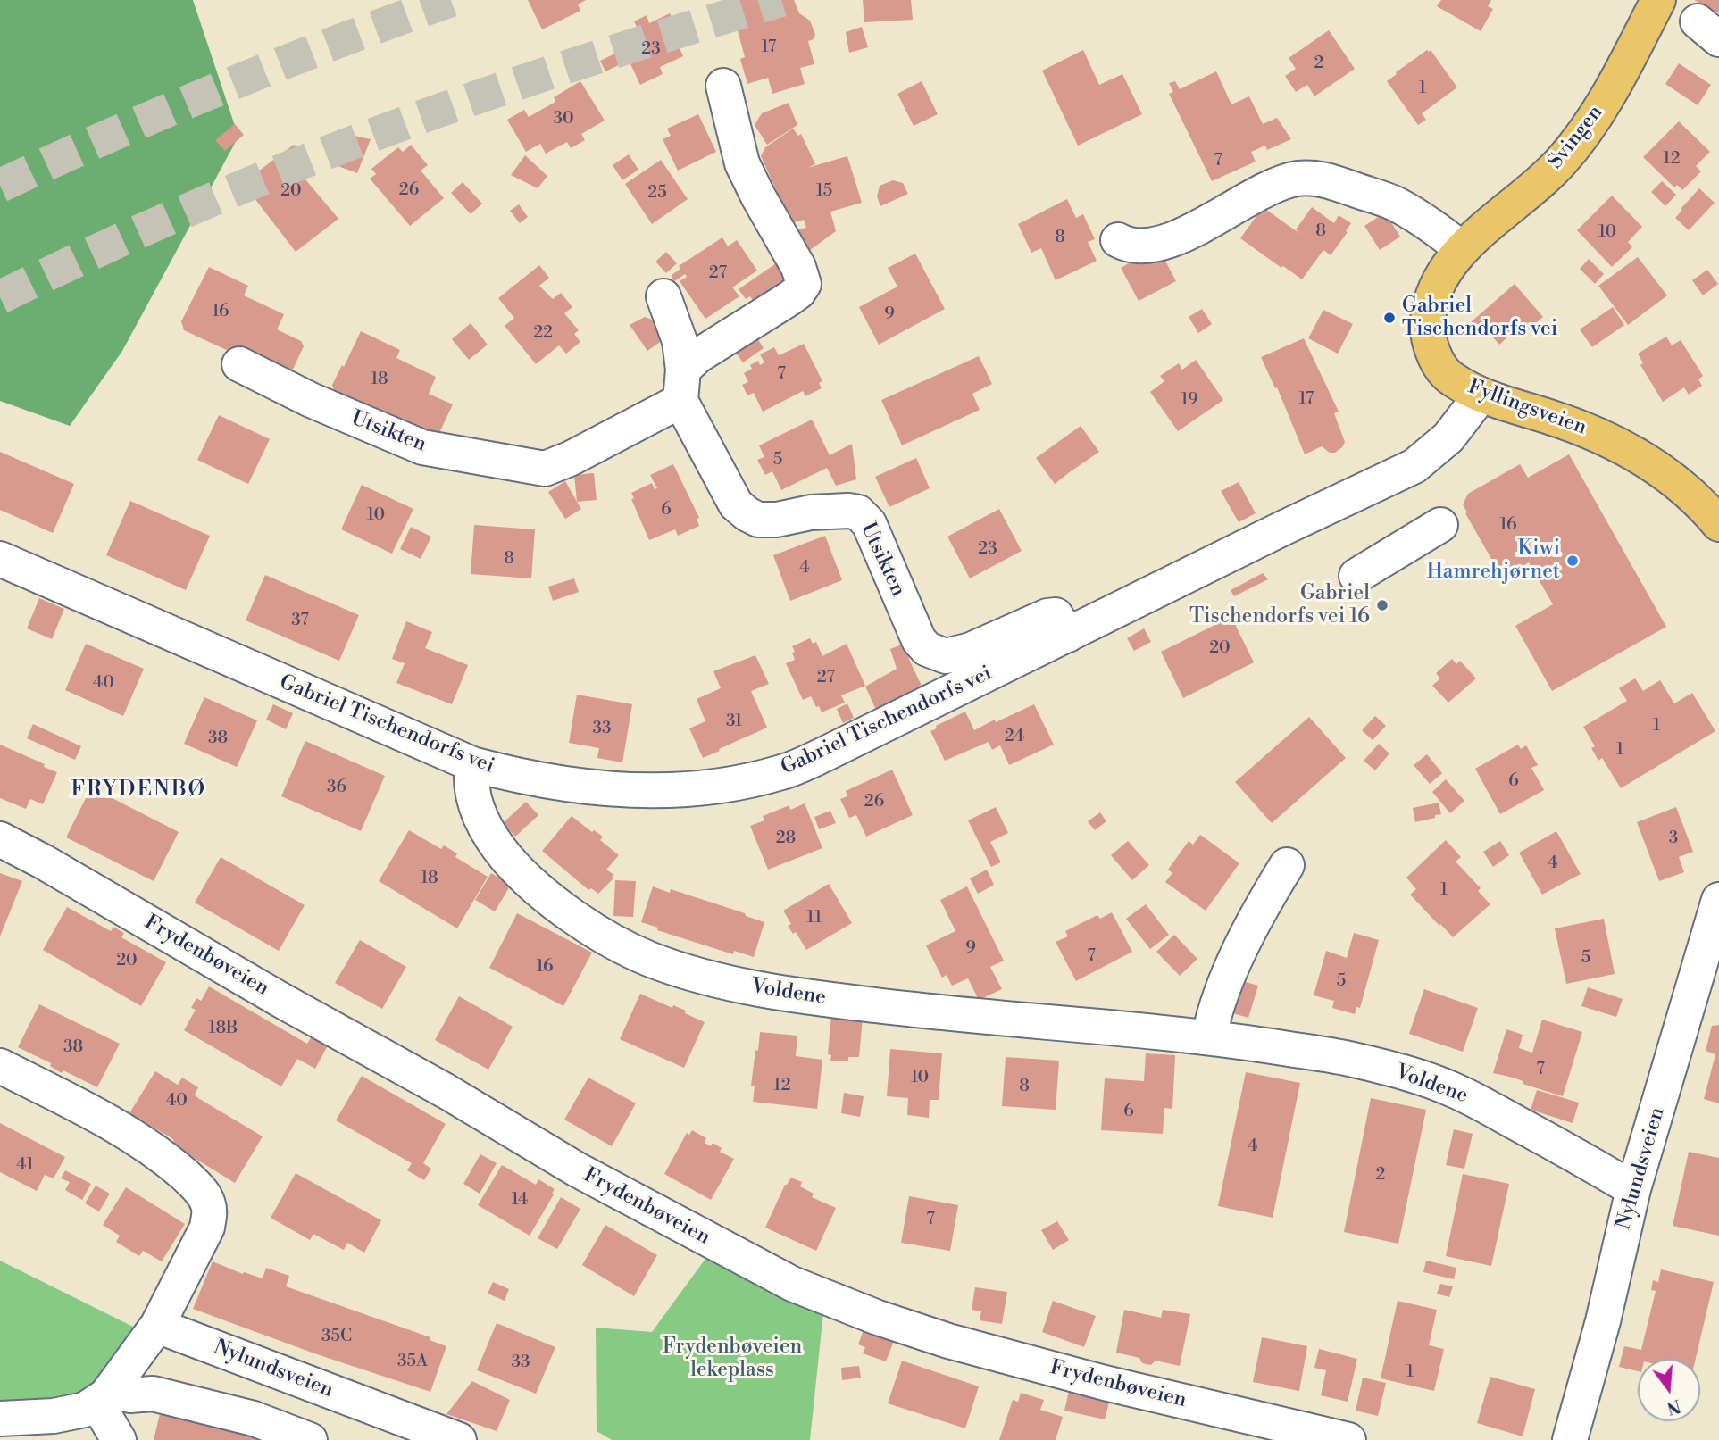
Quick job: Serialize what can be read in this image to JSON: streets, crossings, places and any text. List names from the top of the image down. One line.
{"streets":{"main road":["Svingen","Fyllingsveien"],"street":["Utsikten","Gabriel Tischendorfs vei","Frydenbøveien","Voldene","Nylundsveien"]},"crossings":[["Svingen","Fyllingsveien"],["Fyllingsveien","Gabriel Tischendorfs vei"],["Utsikten","Gabriel Tischendorfs vei"],["Gabriel Tischendorfs vei","Voldene"],["Voldene","Nylundsveien"]],"districts":["FRYDENBØ"],"parks":["Frydenbøveien lekeplass"],"places":["Gabriel Tischendorfs vei","Kiwi Hamrehjørnet","Gabriel Tischendorfs vei 16"],"house_numbers":["17","23","2","1","30","12","7","26","20","15","25","8","10","8","27","16","9","22","7","18","17","19","5","6","10","16","23","8","4","37","20","27","40","31","1","33","24","38","1","6","36","26","28","3","4","18","1","11","9","7","5","20","16","5","18B","38","7","10","12","8","40","6","4","41","2","14","7","35C","35A","33","1"],"north":"bottom"}
